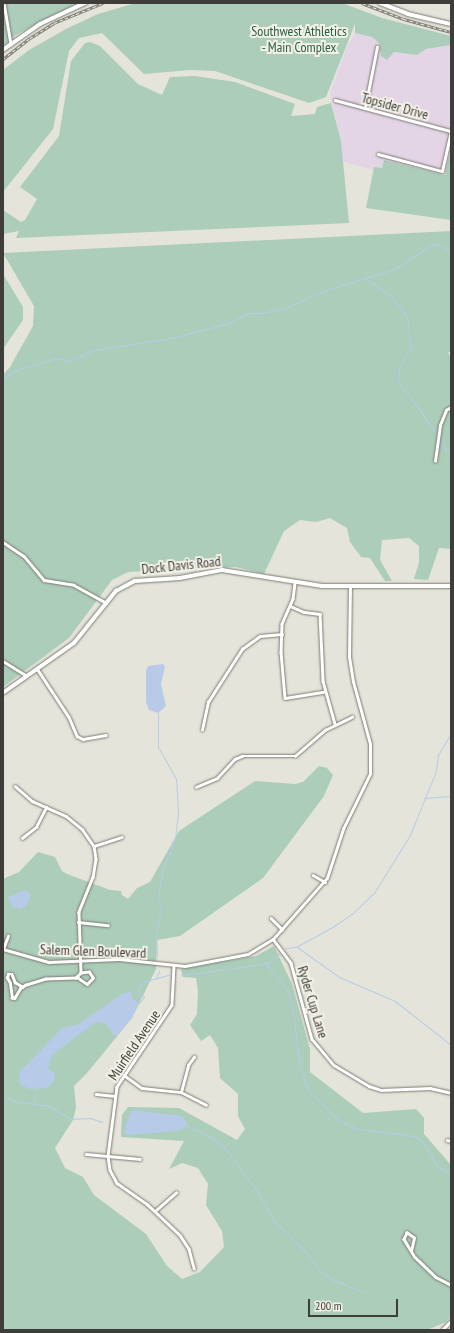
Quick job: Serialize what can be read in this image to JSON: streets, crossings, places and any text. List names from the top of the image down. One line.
{"streets":{"street":["Topsider Drive","Dock Davis Road","Salem Glen Boulevard","Ryder Cup Lane","Muirfield Avenue"]},"crossings":[["Dock Davis Road","Salem Glen Boulevard"],["Salem Glen Boulevard","Ryder Cup Lane"],["Salem Glen Boulevard","Muirfield Avenue"]],"parks":["Southwest Athletics - Main Complex"],"scale_bar":"200 m"}
